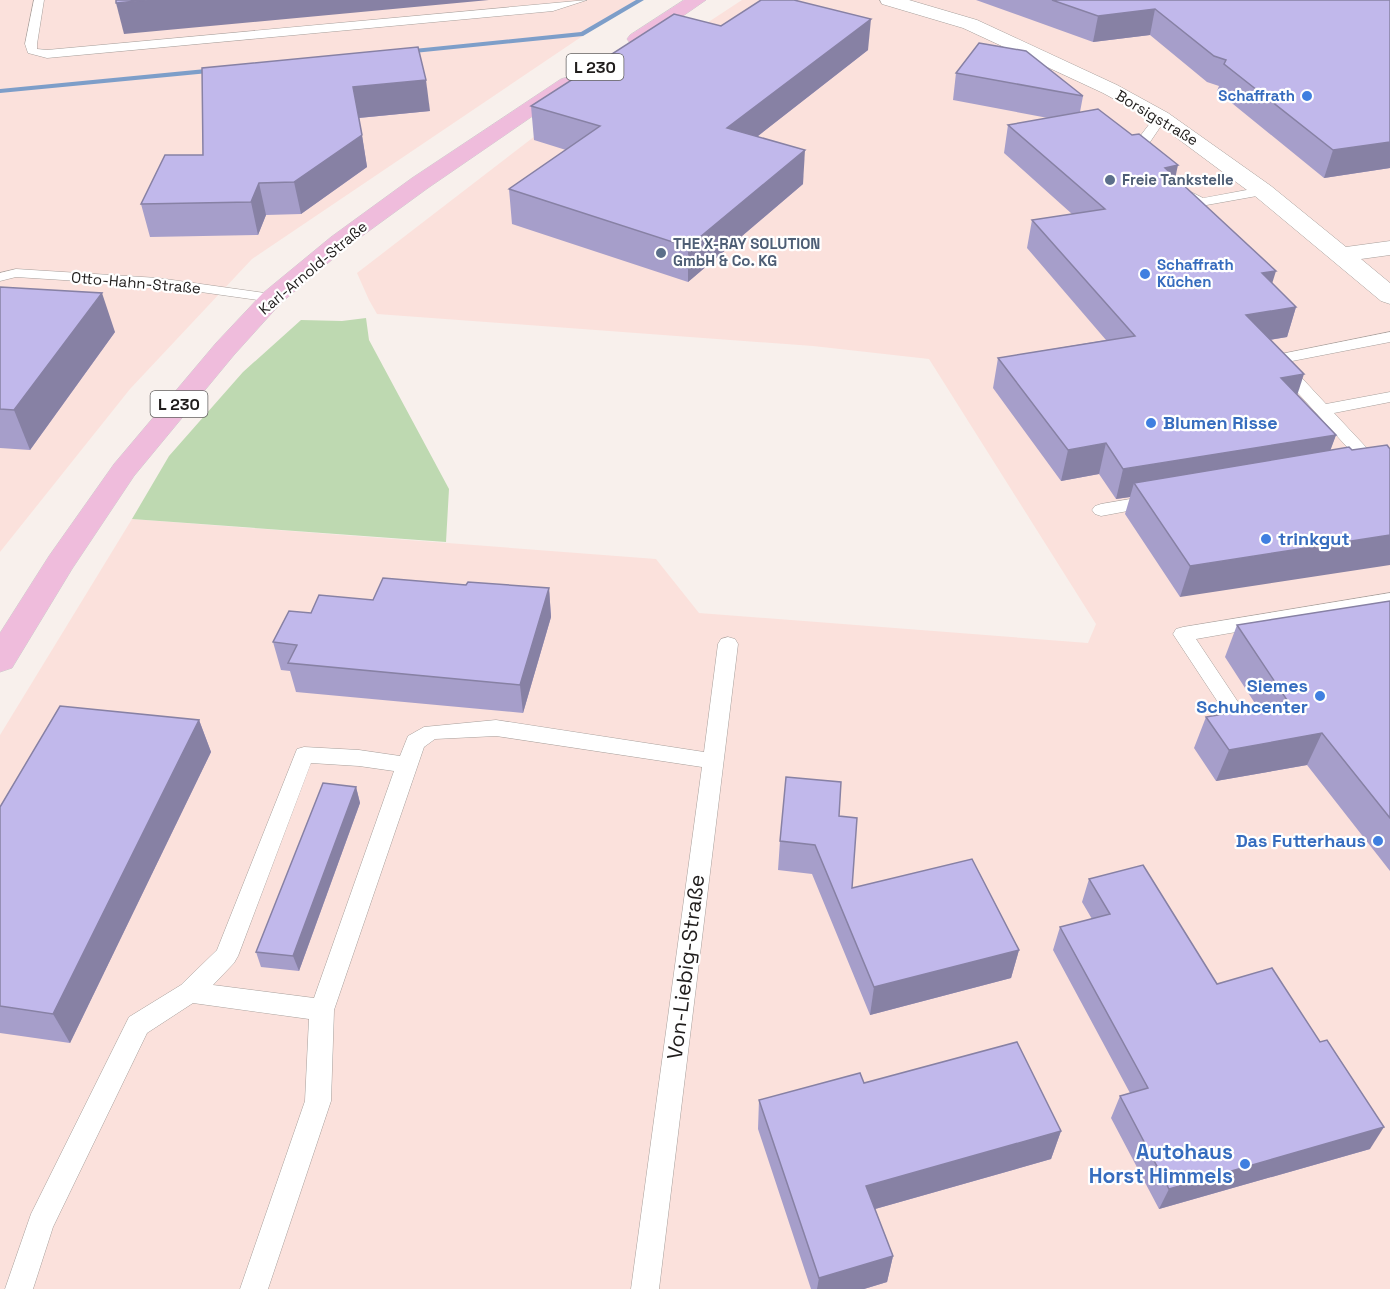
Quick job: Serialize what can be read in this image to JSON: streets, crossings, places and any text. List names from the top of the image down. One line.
{"streets":{"main road":["L 230","Karl-Arnold-Straße"],"street":["Borsigstraße"],"lane":["Otto-Hahn-Straße","Von-Liebig-Straße"]},"crossings":[["Karl-Arnold-Straße","Otto-Hahn-Straße"]],"places":["Schaffrath","Freie Tankstelle","THE X-RAY SOLUTION GmbH & Co. KG","Schaffrath Küchen","Blumen Risse","trinkgut","Siemes Schuhcenter","Das Futterhaus","Autohaus Horst Himmels"]}
